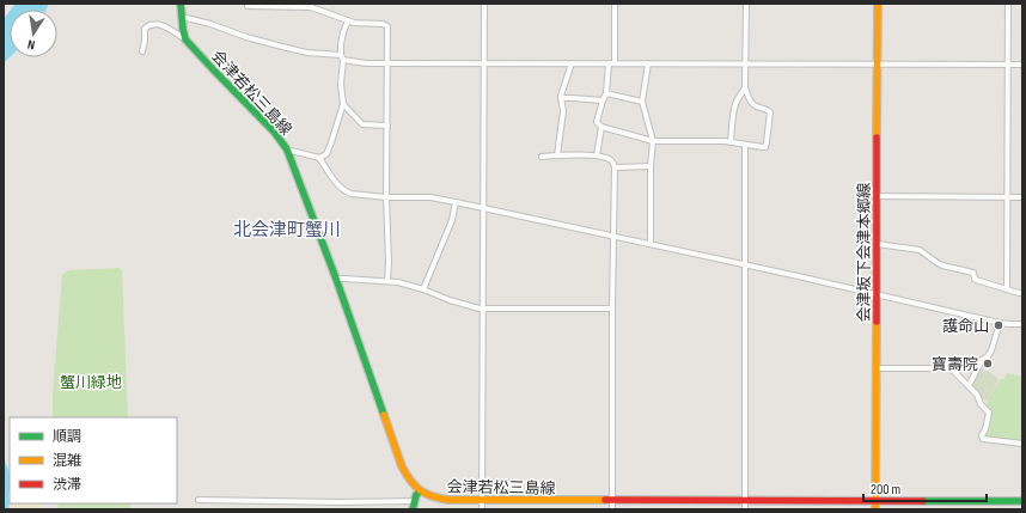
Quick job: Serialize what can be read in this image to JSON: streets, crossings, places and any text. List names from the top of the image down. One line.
{"streets":{"main road":["会津若松三島線","会津坂下会津本郷線"]},"crossings":[["会津若松三島線","会津坂下会津本郷線"]],"districts":["北会津町蟹川"],"parks":["蟹川緑地"],"places":["護命山","寶壽院"],"legend":["順調","混雑","渋滞"],"scale_bar":"200 m","north":"bottom"}
